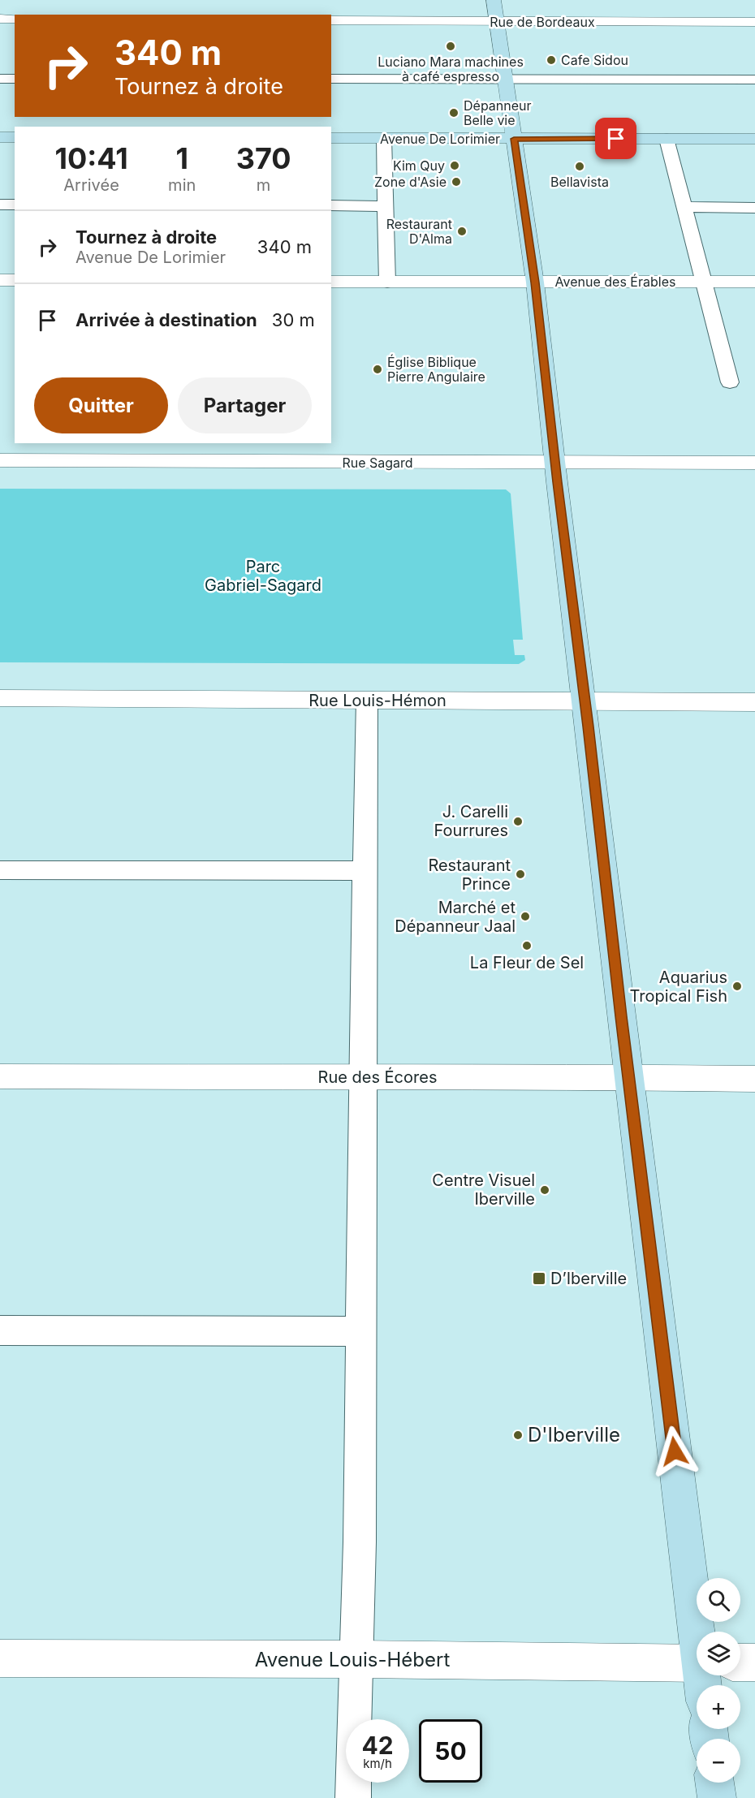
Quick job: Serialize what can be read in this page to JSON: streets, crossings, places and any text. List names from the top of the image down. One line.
{"streets":{"main road":["Avenue De Lorimier"],"street":["Rue de Bordeaux","Avenue des Érables","Rue Sagard","Rue Louis-Hémon","Rue des Écores","Avenue Louis-Hébert"]},"parks":["Parc Gabriel-Sagard"],"places":{"other":["Luciano Mara machines à café espresso","Cafe Sidou","Dépanneur Belle vie","Kim Quy","Bellavista","Zone d'Asie","Restaurant D'Alma","Église Biblique Pierre Angulaire","J. Carelli Fourrures","Restaurant Prince","Marché et Dépanneur Jaal","La Fleur de Sel","Aquarius Tropical Fish","Centre Visuel Iberville","D'Iberville"],"transit":["D’Iberville"]},"page":{"turn":["340 m","Tournez à droite"],"eta":["10:41","Arrivée","1","min","370","m"],"list":[{"name":"Tournez à droite","note":"Avenue De Lorimier","value":"340 m"},{"name":"Arrivée à destination","value":"30 m"}],"buttons":["Quitter","Partager"],"map_buttons":["+","−"],"speed":"42 km/h","limit":"50"}}
